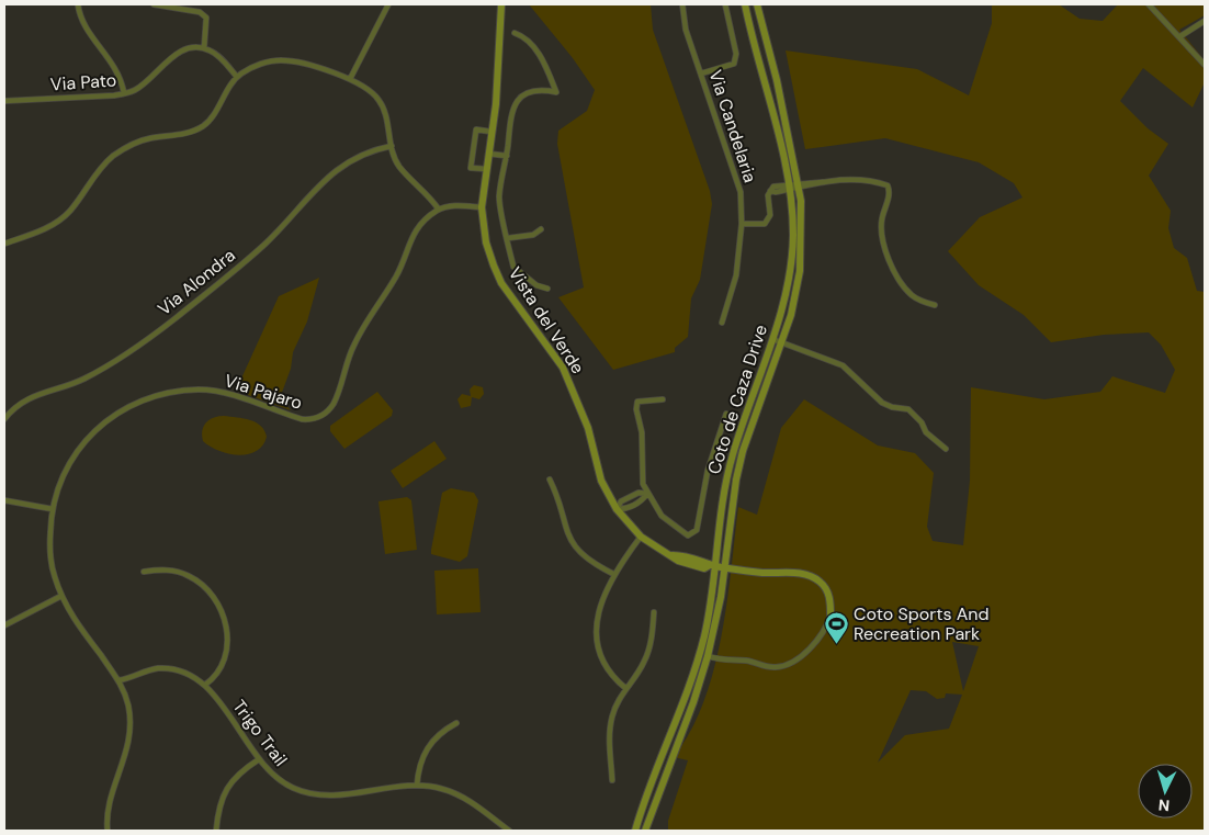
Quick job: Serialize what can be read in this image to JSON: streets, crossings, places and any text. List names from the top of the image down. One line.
{"streets":{"main road":["Vista del Verde","Coto de Caza Drive"],"street":["Via Pato","Via Candelaria","Via Alondra","Via Pajaro","Trigo Trail"]},"crossings":[["Vista del Verde","Coto de Caza Drive"],["Via Pajaro","Trigo Trail"]],"places":{"sports":["Coto Sports And Recreation Park"]},"north":"bottom"}
